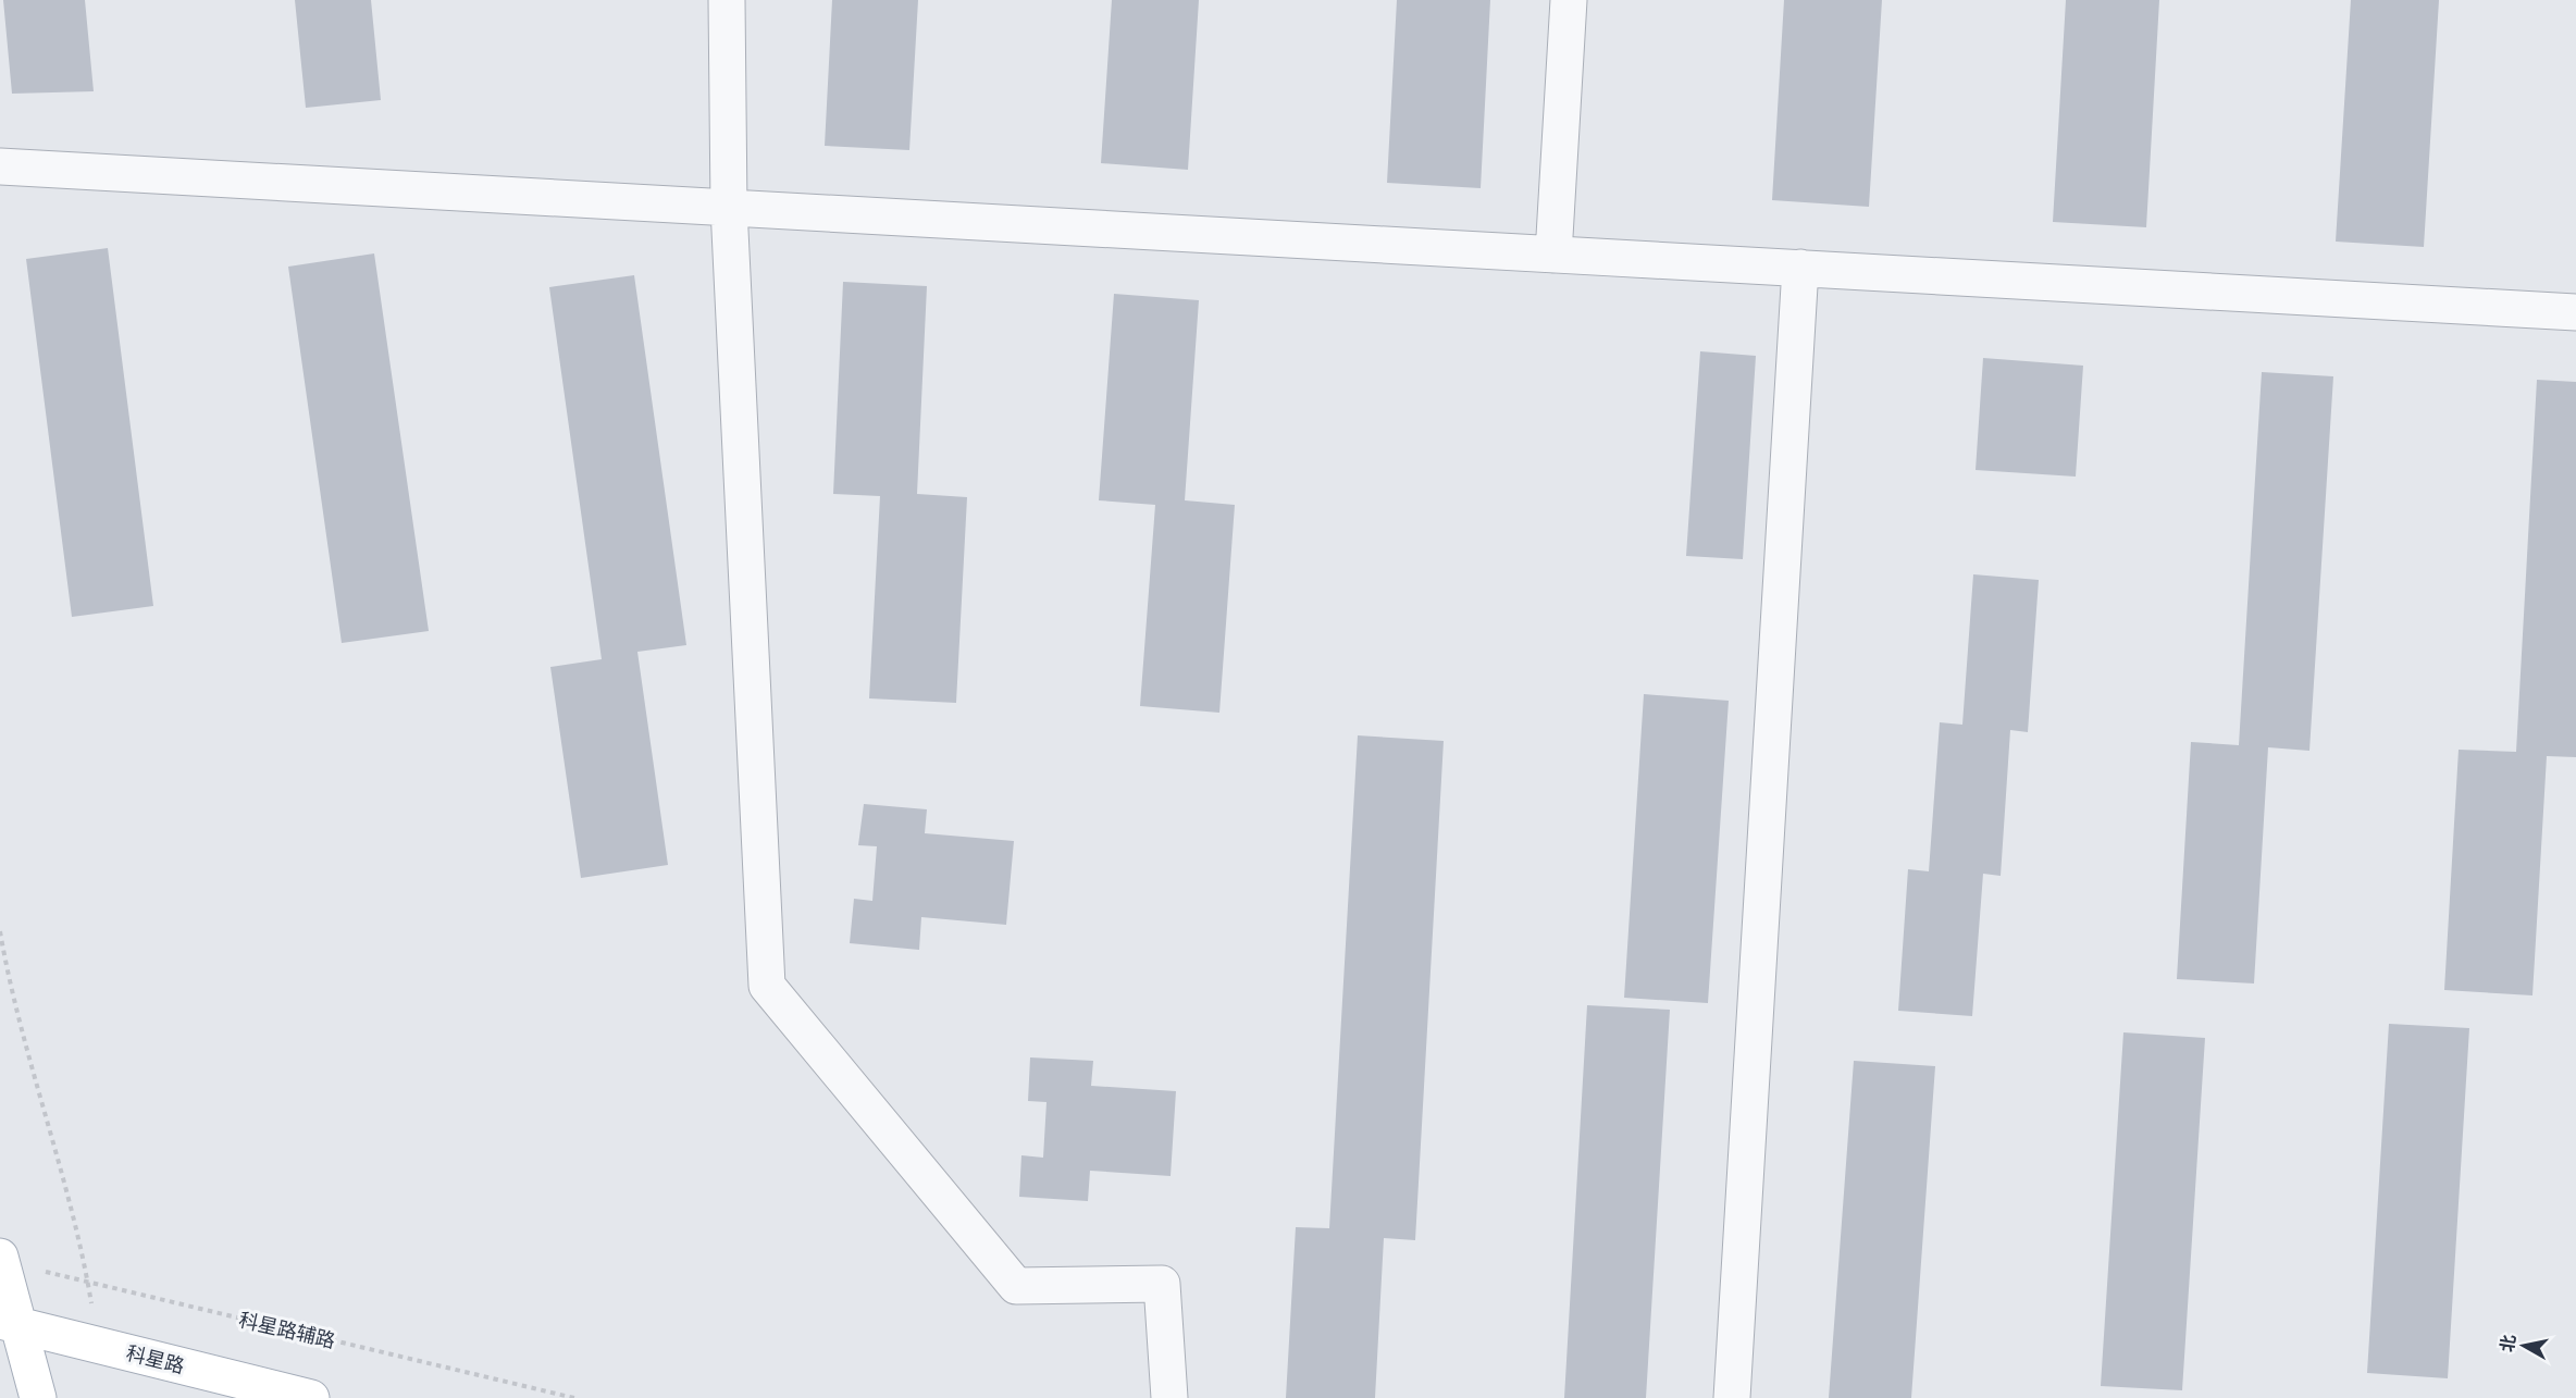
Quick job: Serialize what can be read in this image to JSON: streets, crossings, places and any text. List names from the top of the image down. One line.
{"streets":{"main road":["科星路"],"path":["科星路辅路"]},"north":"left"}
